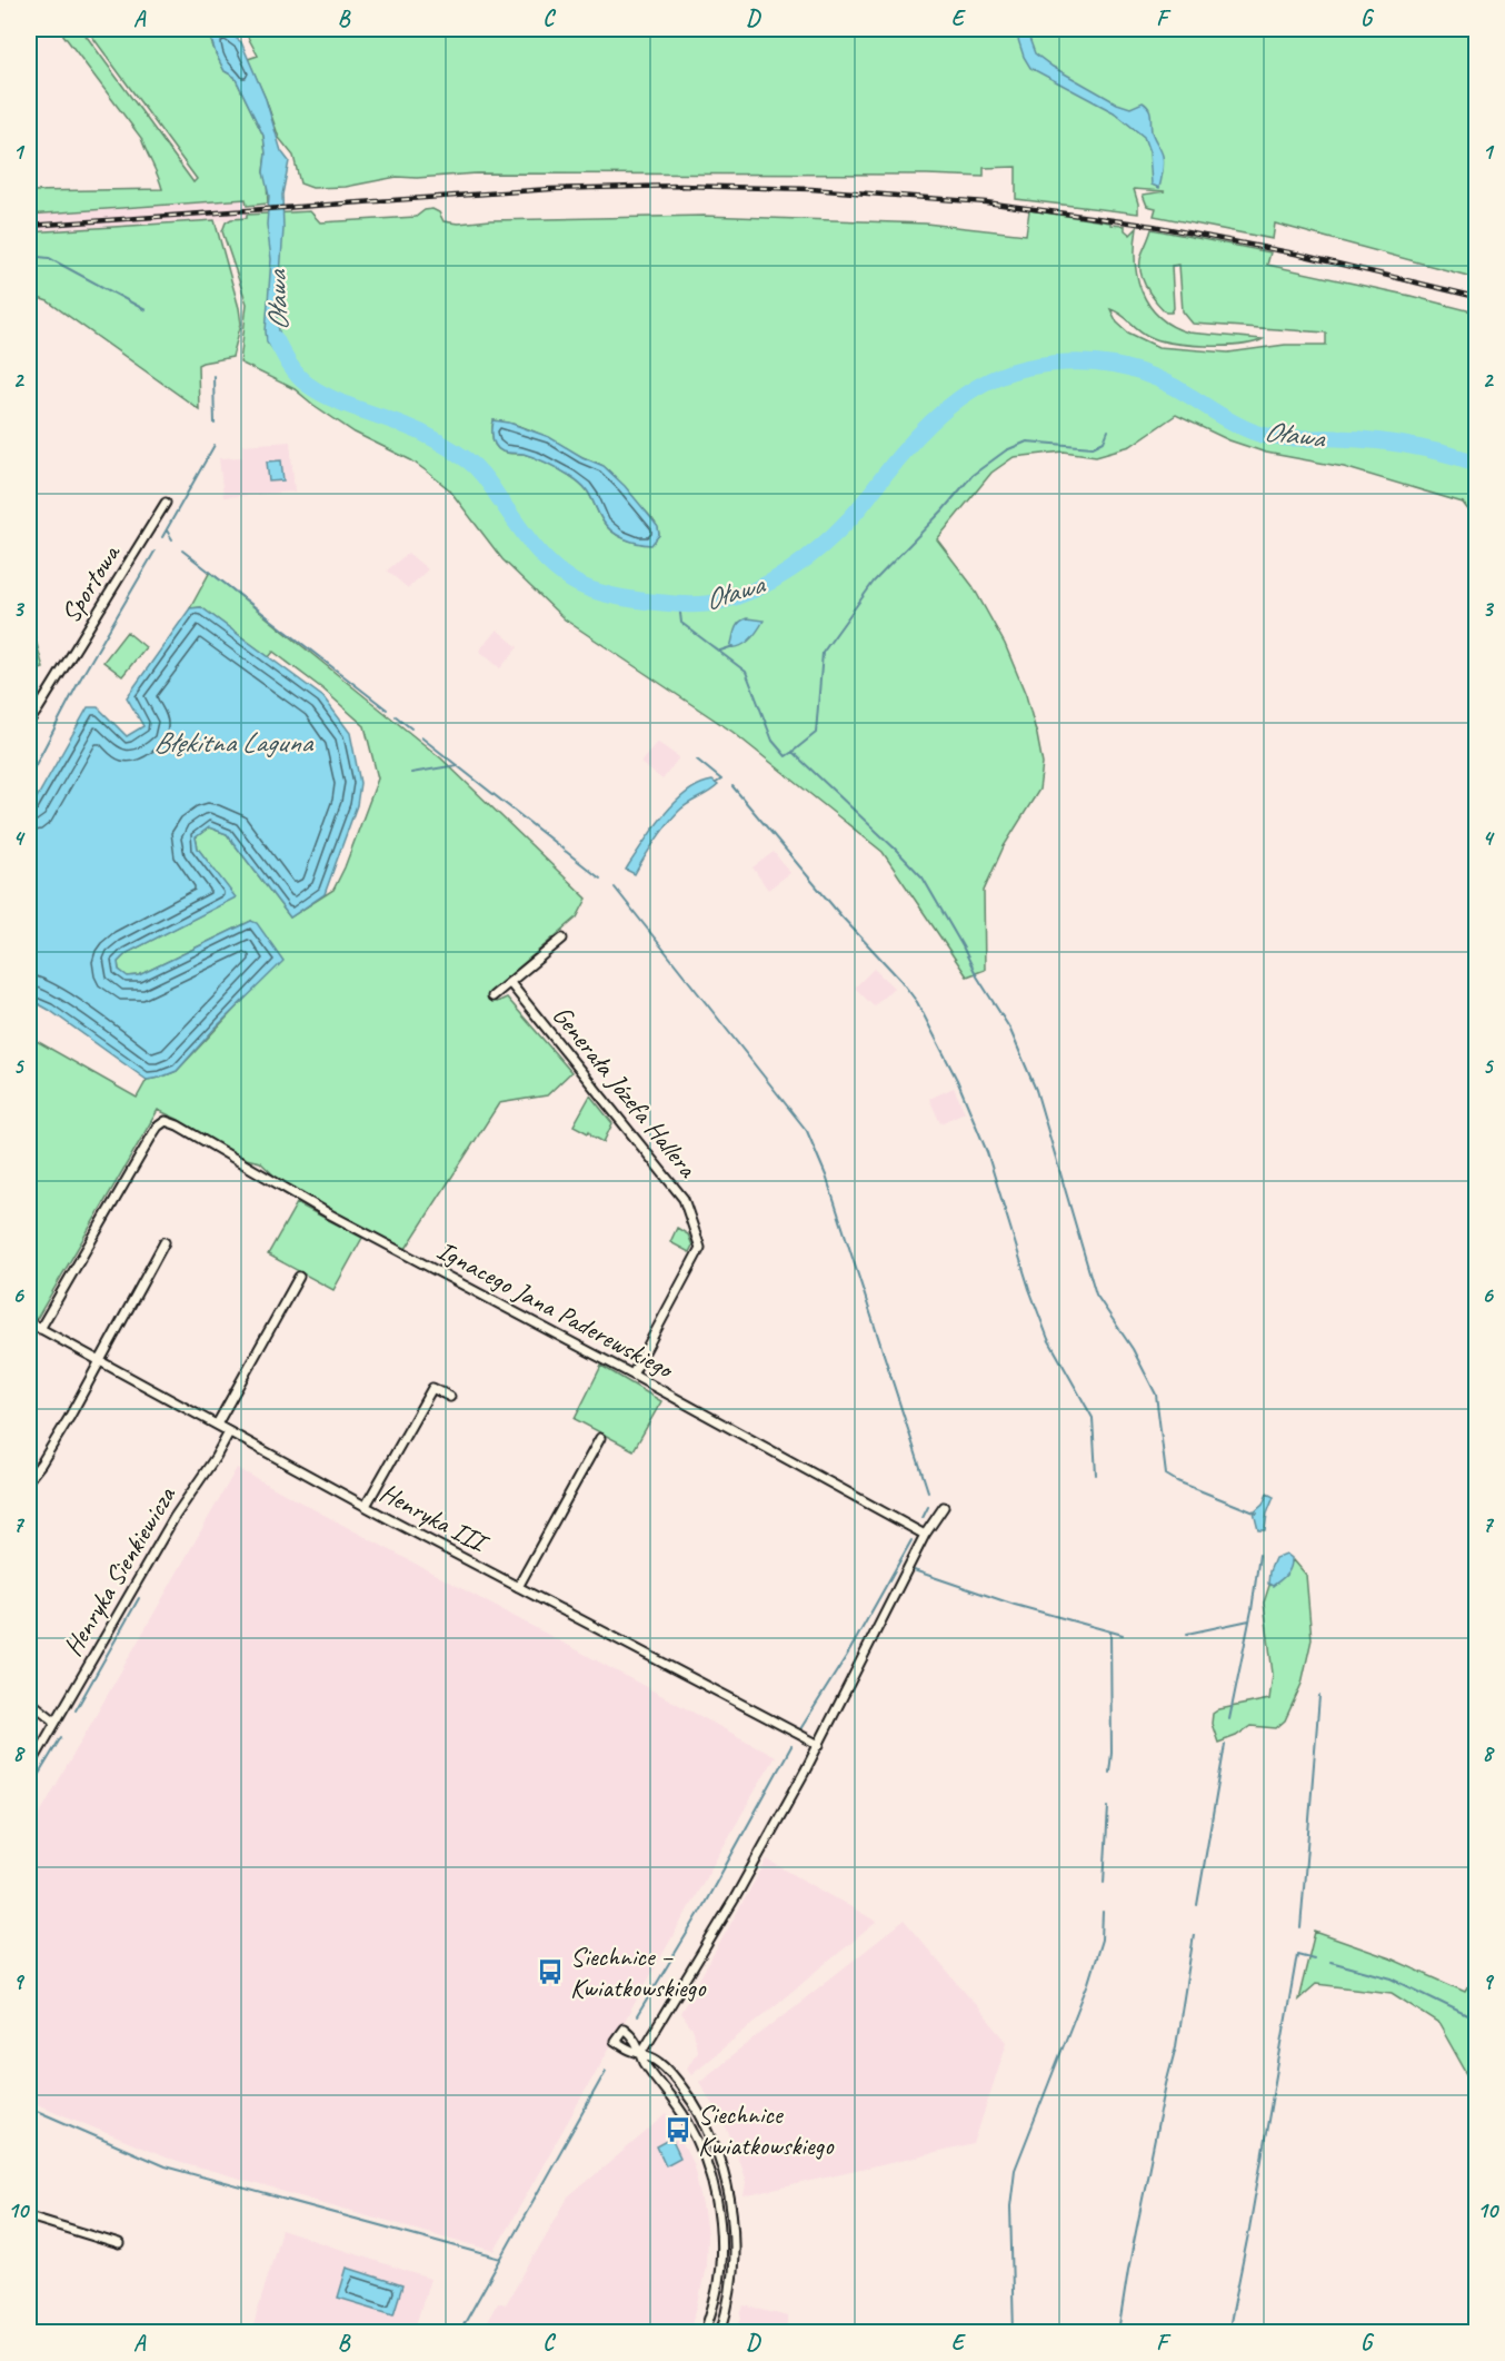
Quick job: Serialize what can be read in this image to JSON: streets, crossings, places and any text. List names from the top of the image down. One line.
{"streets":{"street":["Sportowa","Generała Józefa Hallera","Ignacego Jana Paderewskiego","Henryka III","Henryka Sienkiewicza"]},"crossings":[["Generała Józefa Hallera","Ignacego Jana Paderewskiego"],["Ignacego Jana Paderewskiego","Henryka III"],["Henryka III","Henryka Sienkiewicza"]],"water":["Oława","Błękitna Laguna"],"places":{"bus stop":["Siechnice – Kwiatkowskiego","Siechnice Kwiatkowskiego"]},"grid":{"columns":["A","B","C","D","E","F","G"],"rows":["1","2","3","4","5","6","7","8","9","10"]}}
